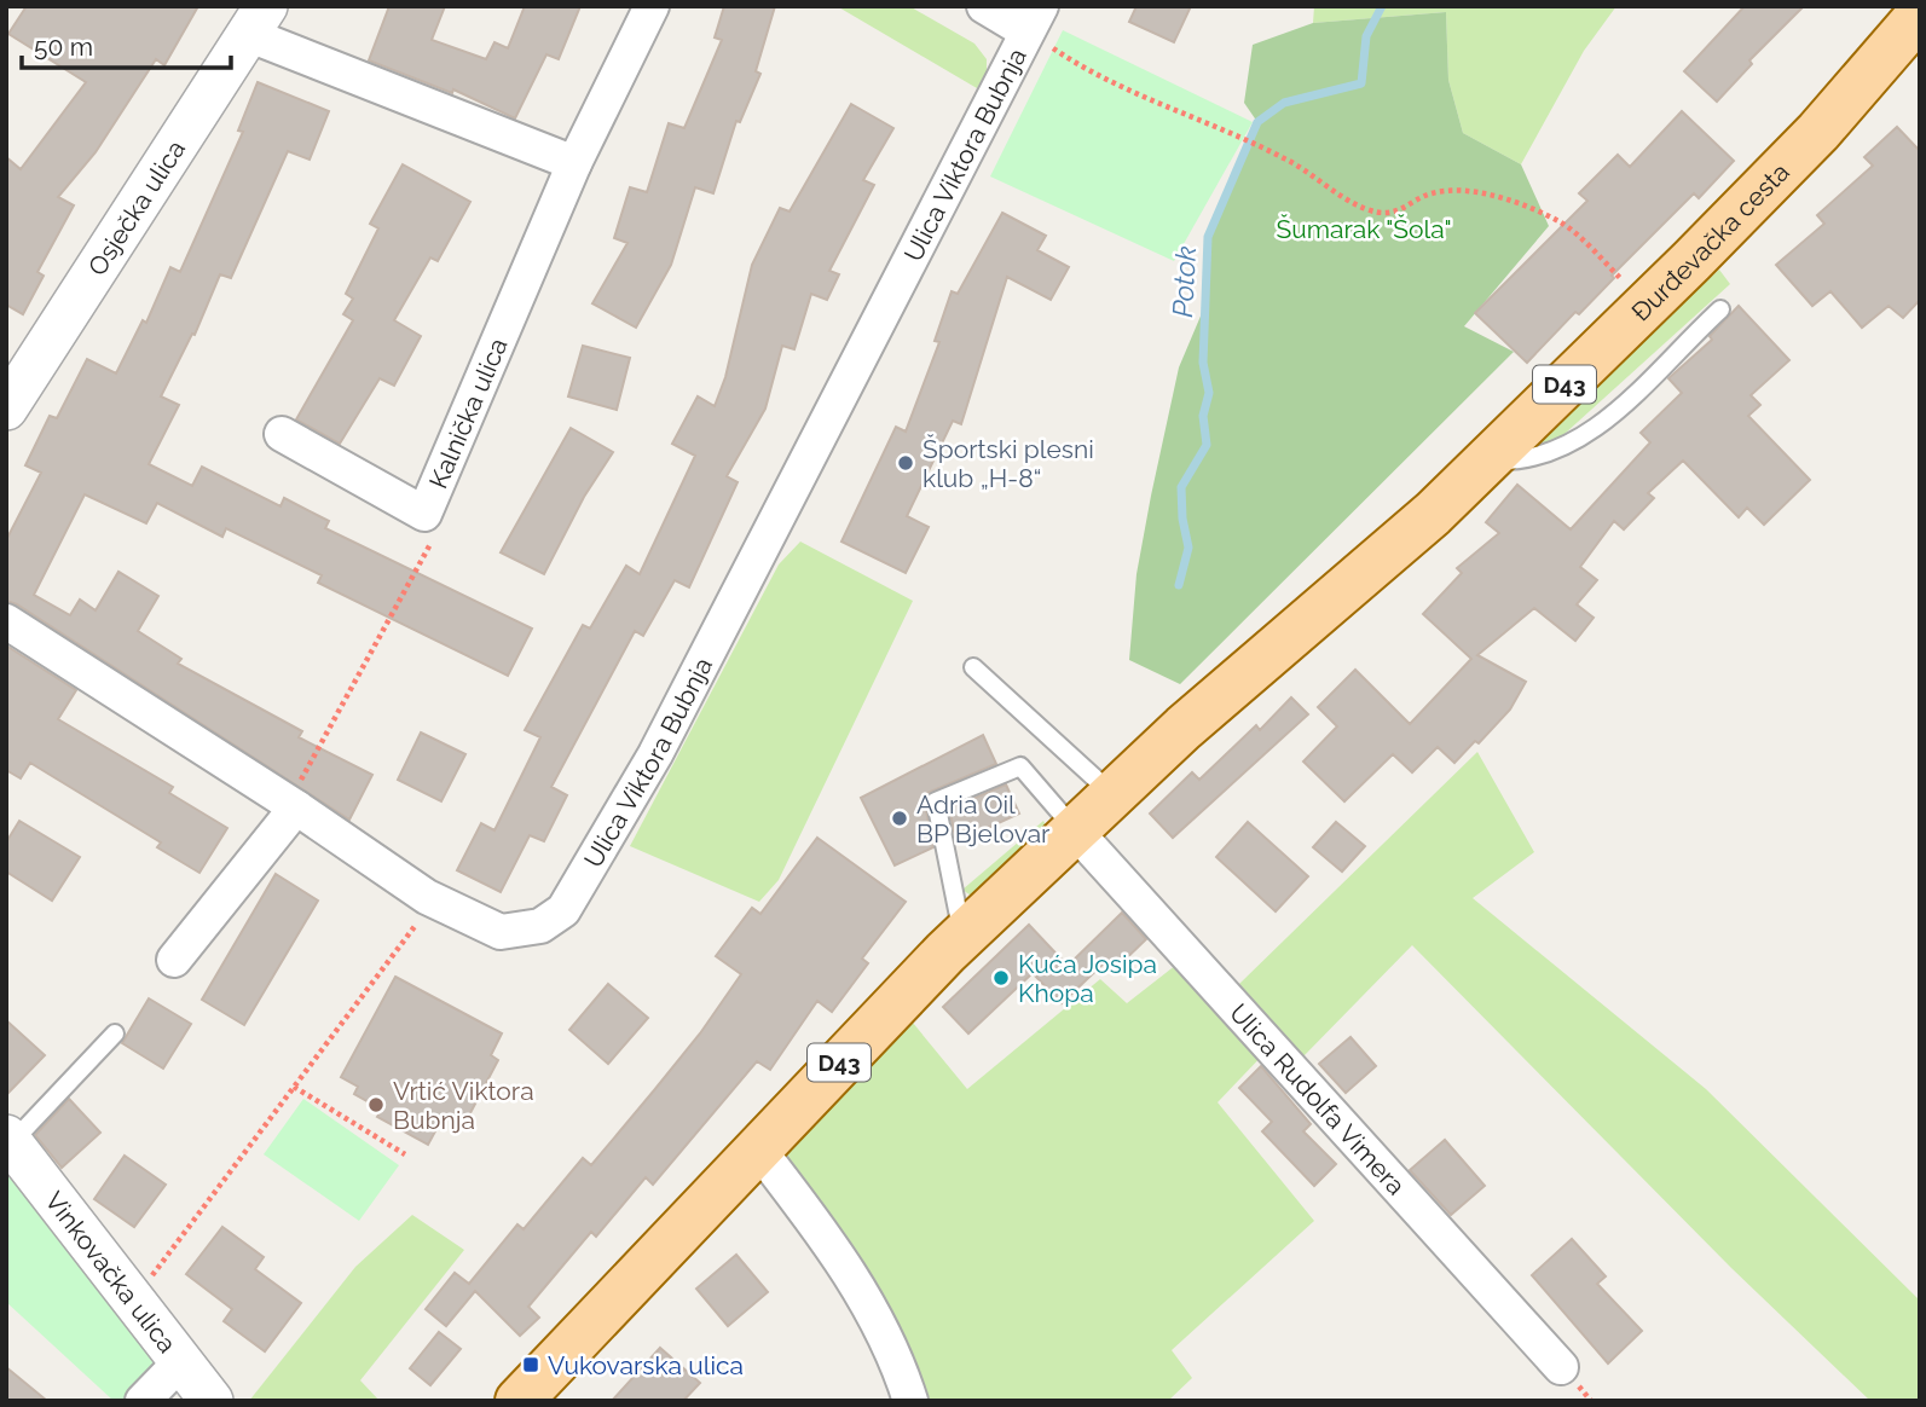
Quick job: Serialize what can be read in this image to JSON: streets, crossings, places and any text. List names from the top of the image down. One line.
{"streets":{"main road":["Đurđevačka cesta","D43"],"street":["Ulica Viktora Bubnja","Osječka ulica","Kalnička ulica","Ulica Rudolfa Vimera","Vinkovačka ulica"]},"crossings":[["Đurđevačka cesta","D43"],["D43","Ulica Rudolfa Vimera"]],"water":["Potok"],"parks":["Šumarak \"Šola\""],"places":{"other":["Športski plesni klub „H-8“","Adria Oil BP Bjelovar","Kuća Josipa Khopa","Vrtić Viktora Bubnja"],"transit":["Vukovarska ulica"]},"scale_bar":"50 m"}
